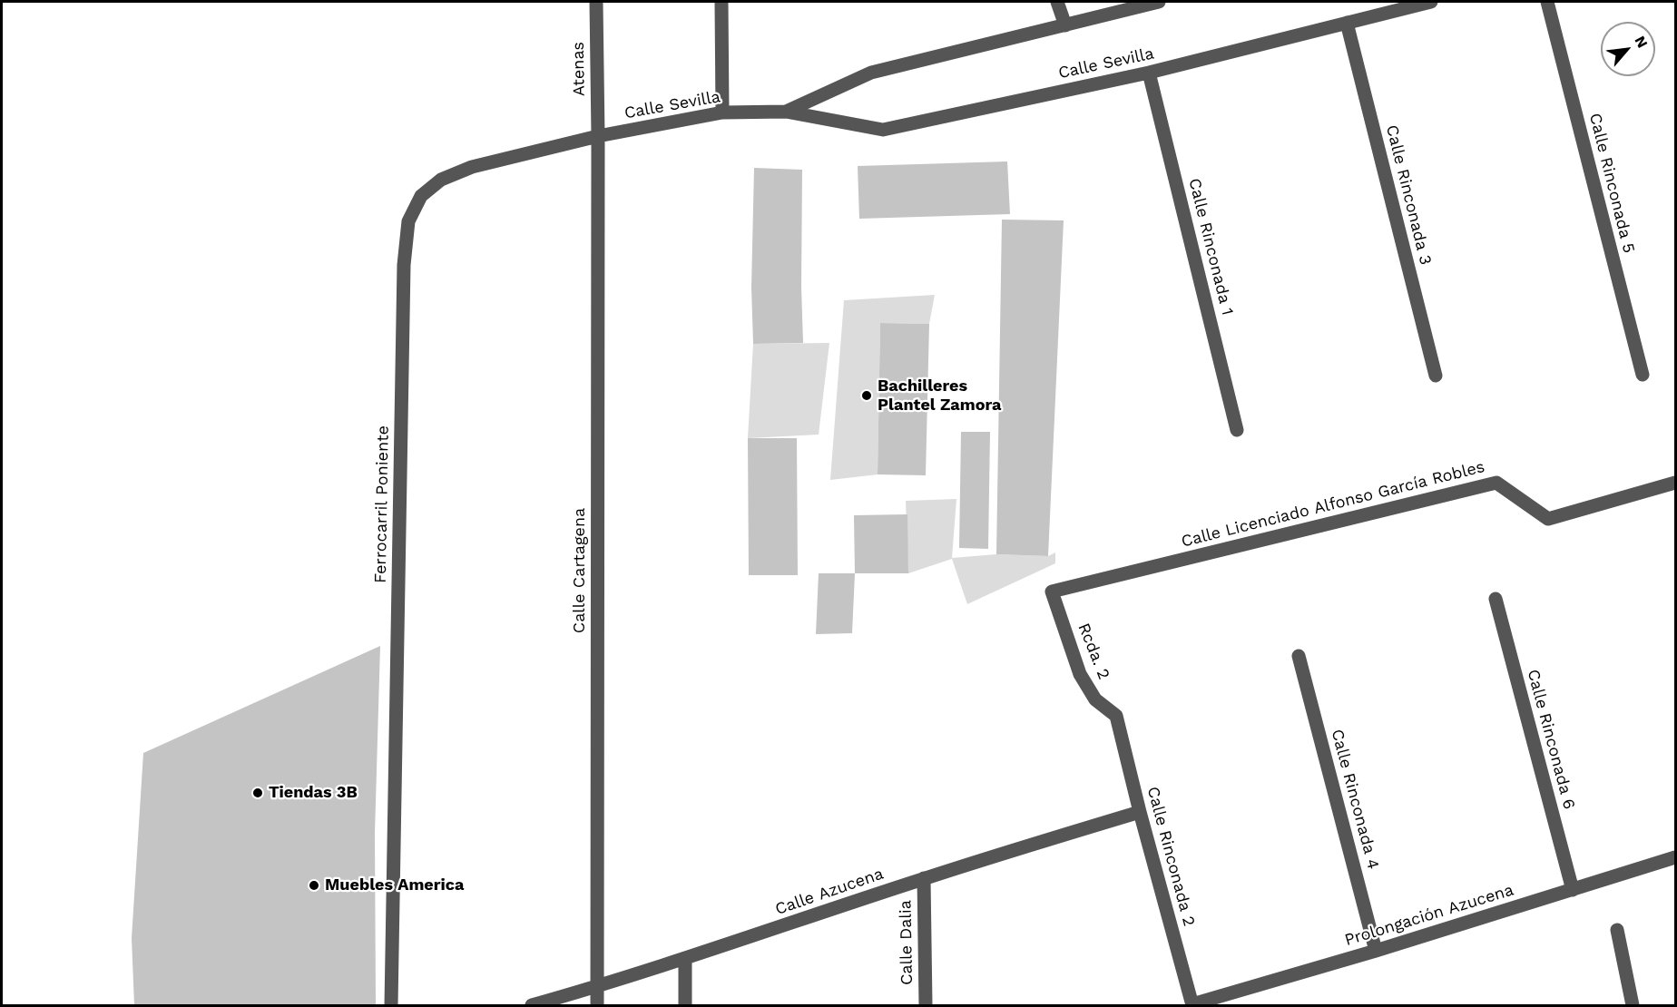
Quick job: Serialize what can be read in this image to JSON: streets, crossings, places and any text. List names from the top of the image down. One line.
{"streets":{"street":["Calle Sevilla","Atenas","Calle Rinconada 5","Calle Rinconada 3","Calle Rinconada 1","Ferrocarril Poniente","Calle Licenciado Alfonso García Robles","Calle Cartagena","Rcda. 2","Calle Rinconada 6","Calle Rinconada 4","Calle Rinconada 2","Calle Azucena","Prolongación Azucena","Calle Dalia"]},"crossings":[["Calle Sevilla","Atenas"],["Calle Sevilla","Calle Rinconada 3"],["Calle Sevilla","Calle Rinconada 1"],["Calle Sevilla","Ferrocarril Poniente"],["Calle Sevilla","Calle Cartagena"],["Atenas","Ferrocarril Poniente"],["Atenas","Calle Cartagena"],["Ferrocarril Poniente","Calle Cartagena"],["Calle Licenciado Alfonso García Robles","Rcda. 2"],["Calle Cartagena","Calle Azucena"],["Rcda. 2","Calle Rinconada 2"],["Calle Rinconada 6","Prolongación Azucena"],["Calle Rinconada 4","Prolongación Azucena"],["Calle Rinconada 2","Calle Azucena"],["Calle Rinconada 2","Prolongación Azucena"],["Calle Azucena","Calle Dalia"]],"places":["Bachilleres Plantel Zamora","Tiendas 3B","Muebles America"],"north":"top right"}
